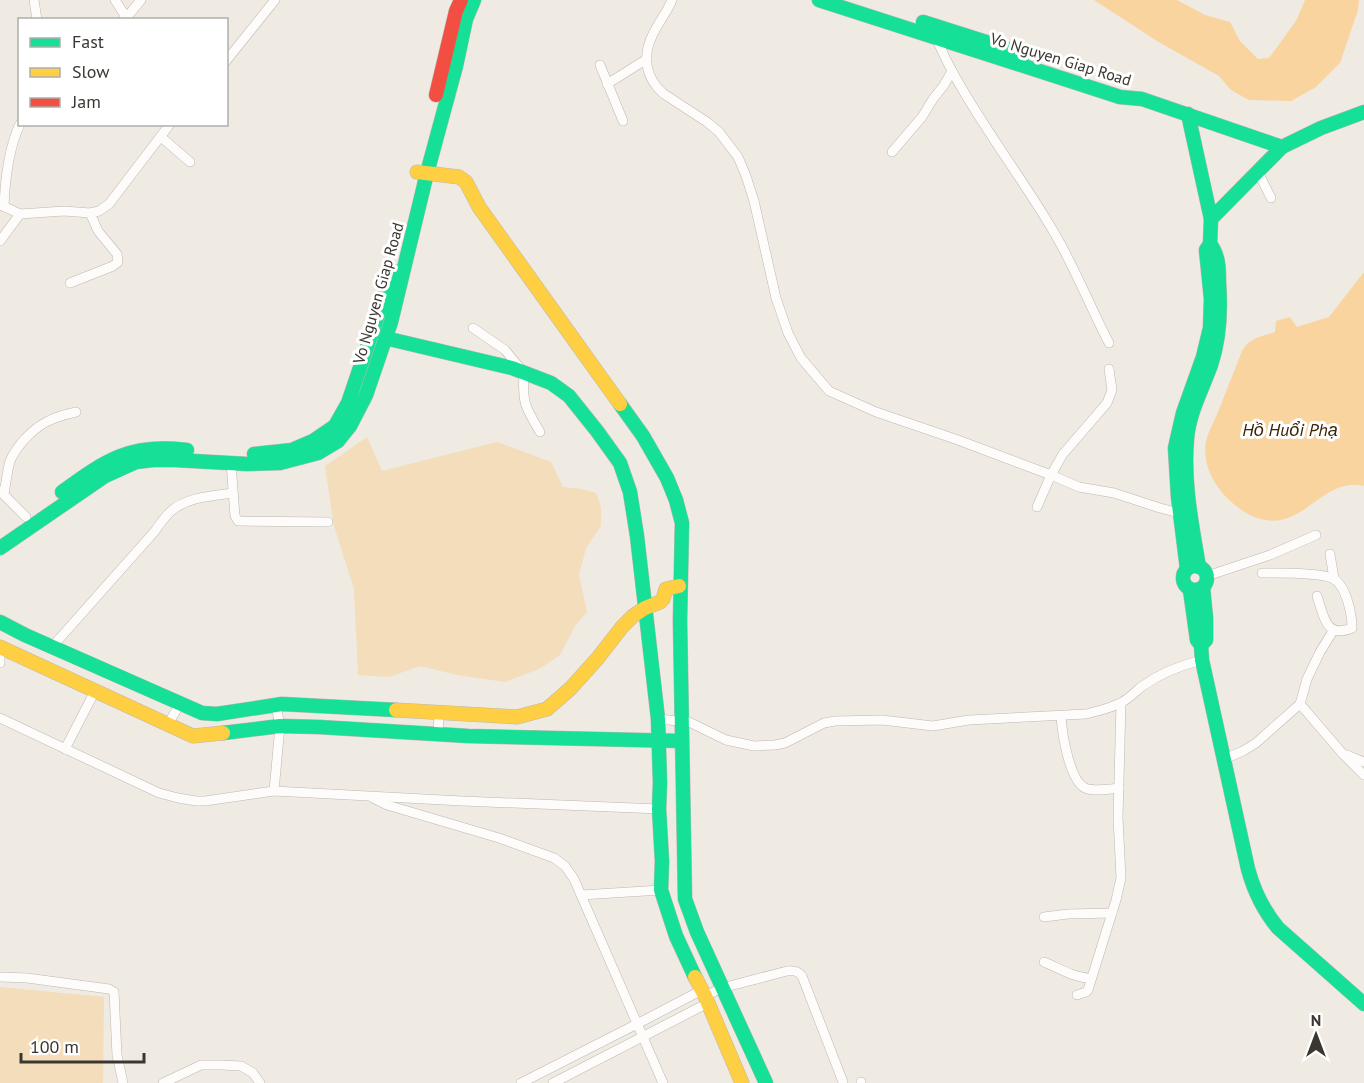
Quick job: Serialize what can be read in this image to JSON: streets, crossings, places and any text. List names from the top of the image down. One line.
{"streets":{"main road":["Vo Nguyen Giap Road"]},"water":["Hồ Huổi Phạ"],"legend":["Fast","Slow","Jam"],"scale_bar":"100 m","north":"top"}
